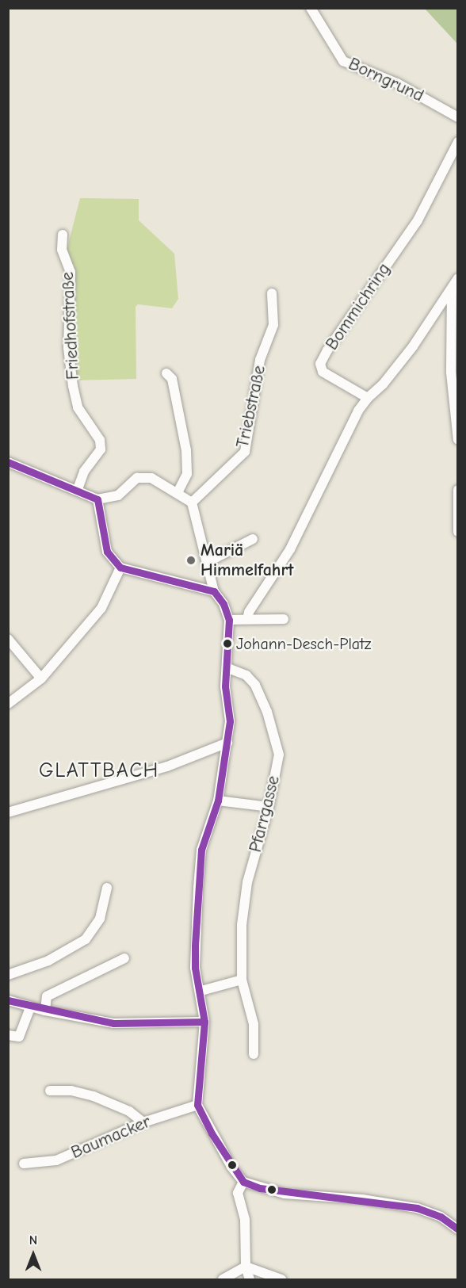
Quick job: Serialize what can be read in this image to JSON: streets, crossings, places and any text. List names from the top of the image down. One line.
{"streets":{"street":["Borngrund","Bommichring","Friedhofstraße","Triebstraße","Pfarrgasse","Baumacker"]},"districts":["GLATTBACH"],"places":["Mariä Himmelfahrt","Johann-Desch-Platz"],"north":"top"}
